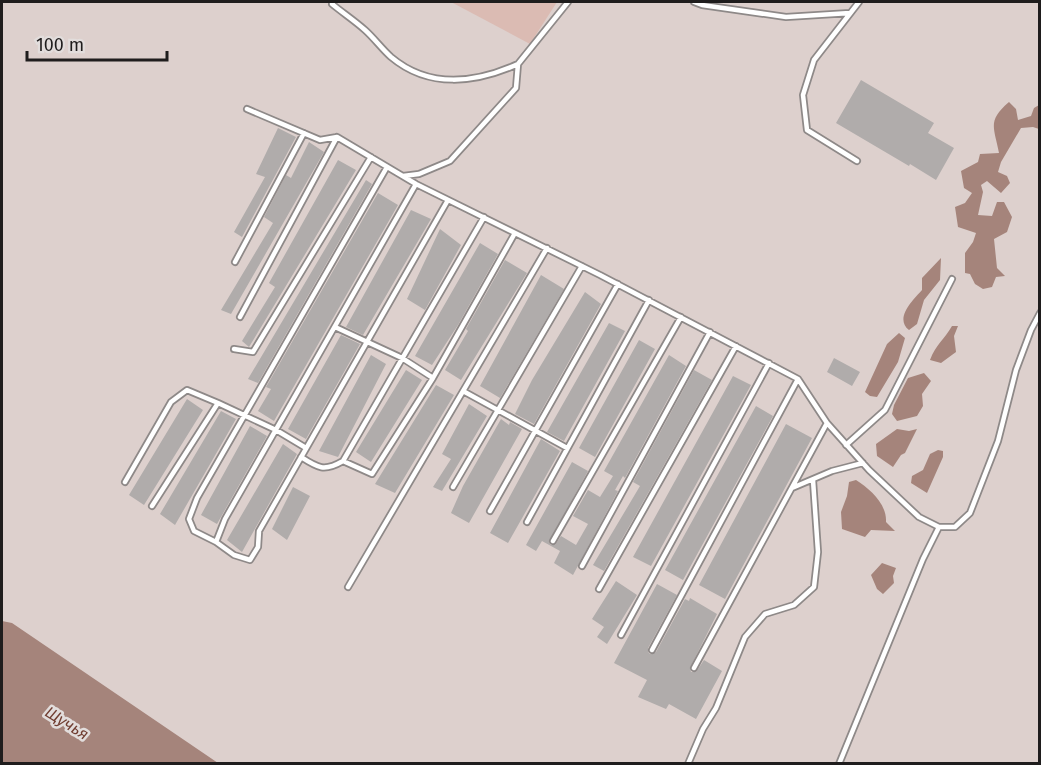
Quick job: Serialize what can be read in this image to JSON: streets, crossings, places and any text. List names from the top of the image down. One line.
{"water":["Щучья"],"scale_bar":"100 m"}
